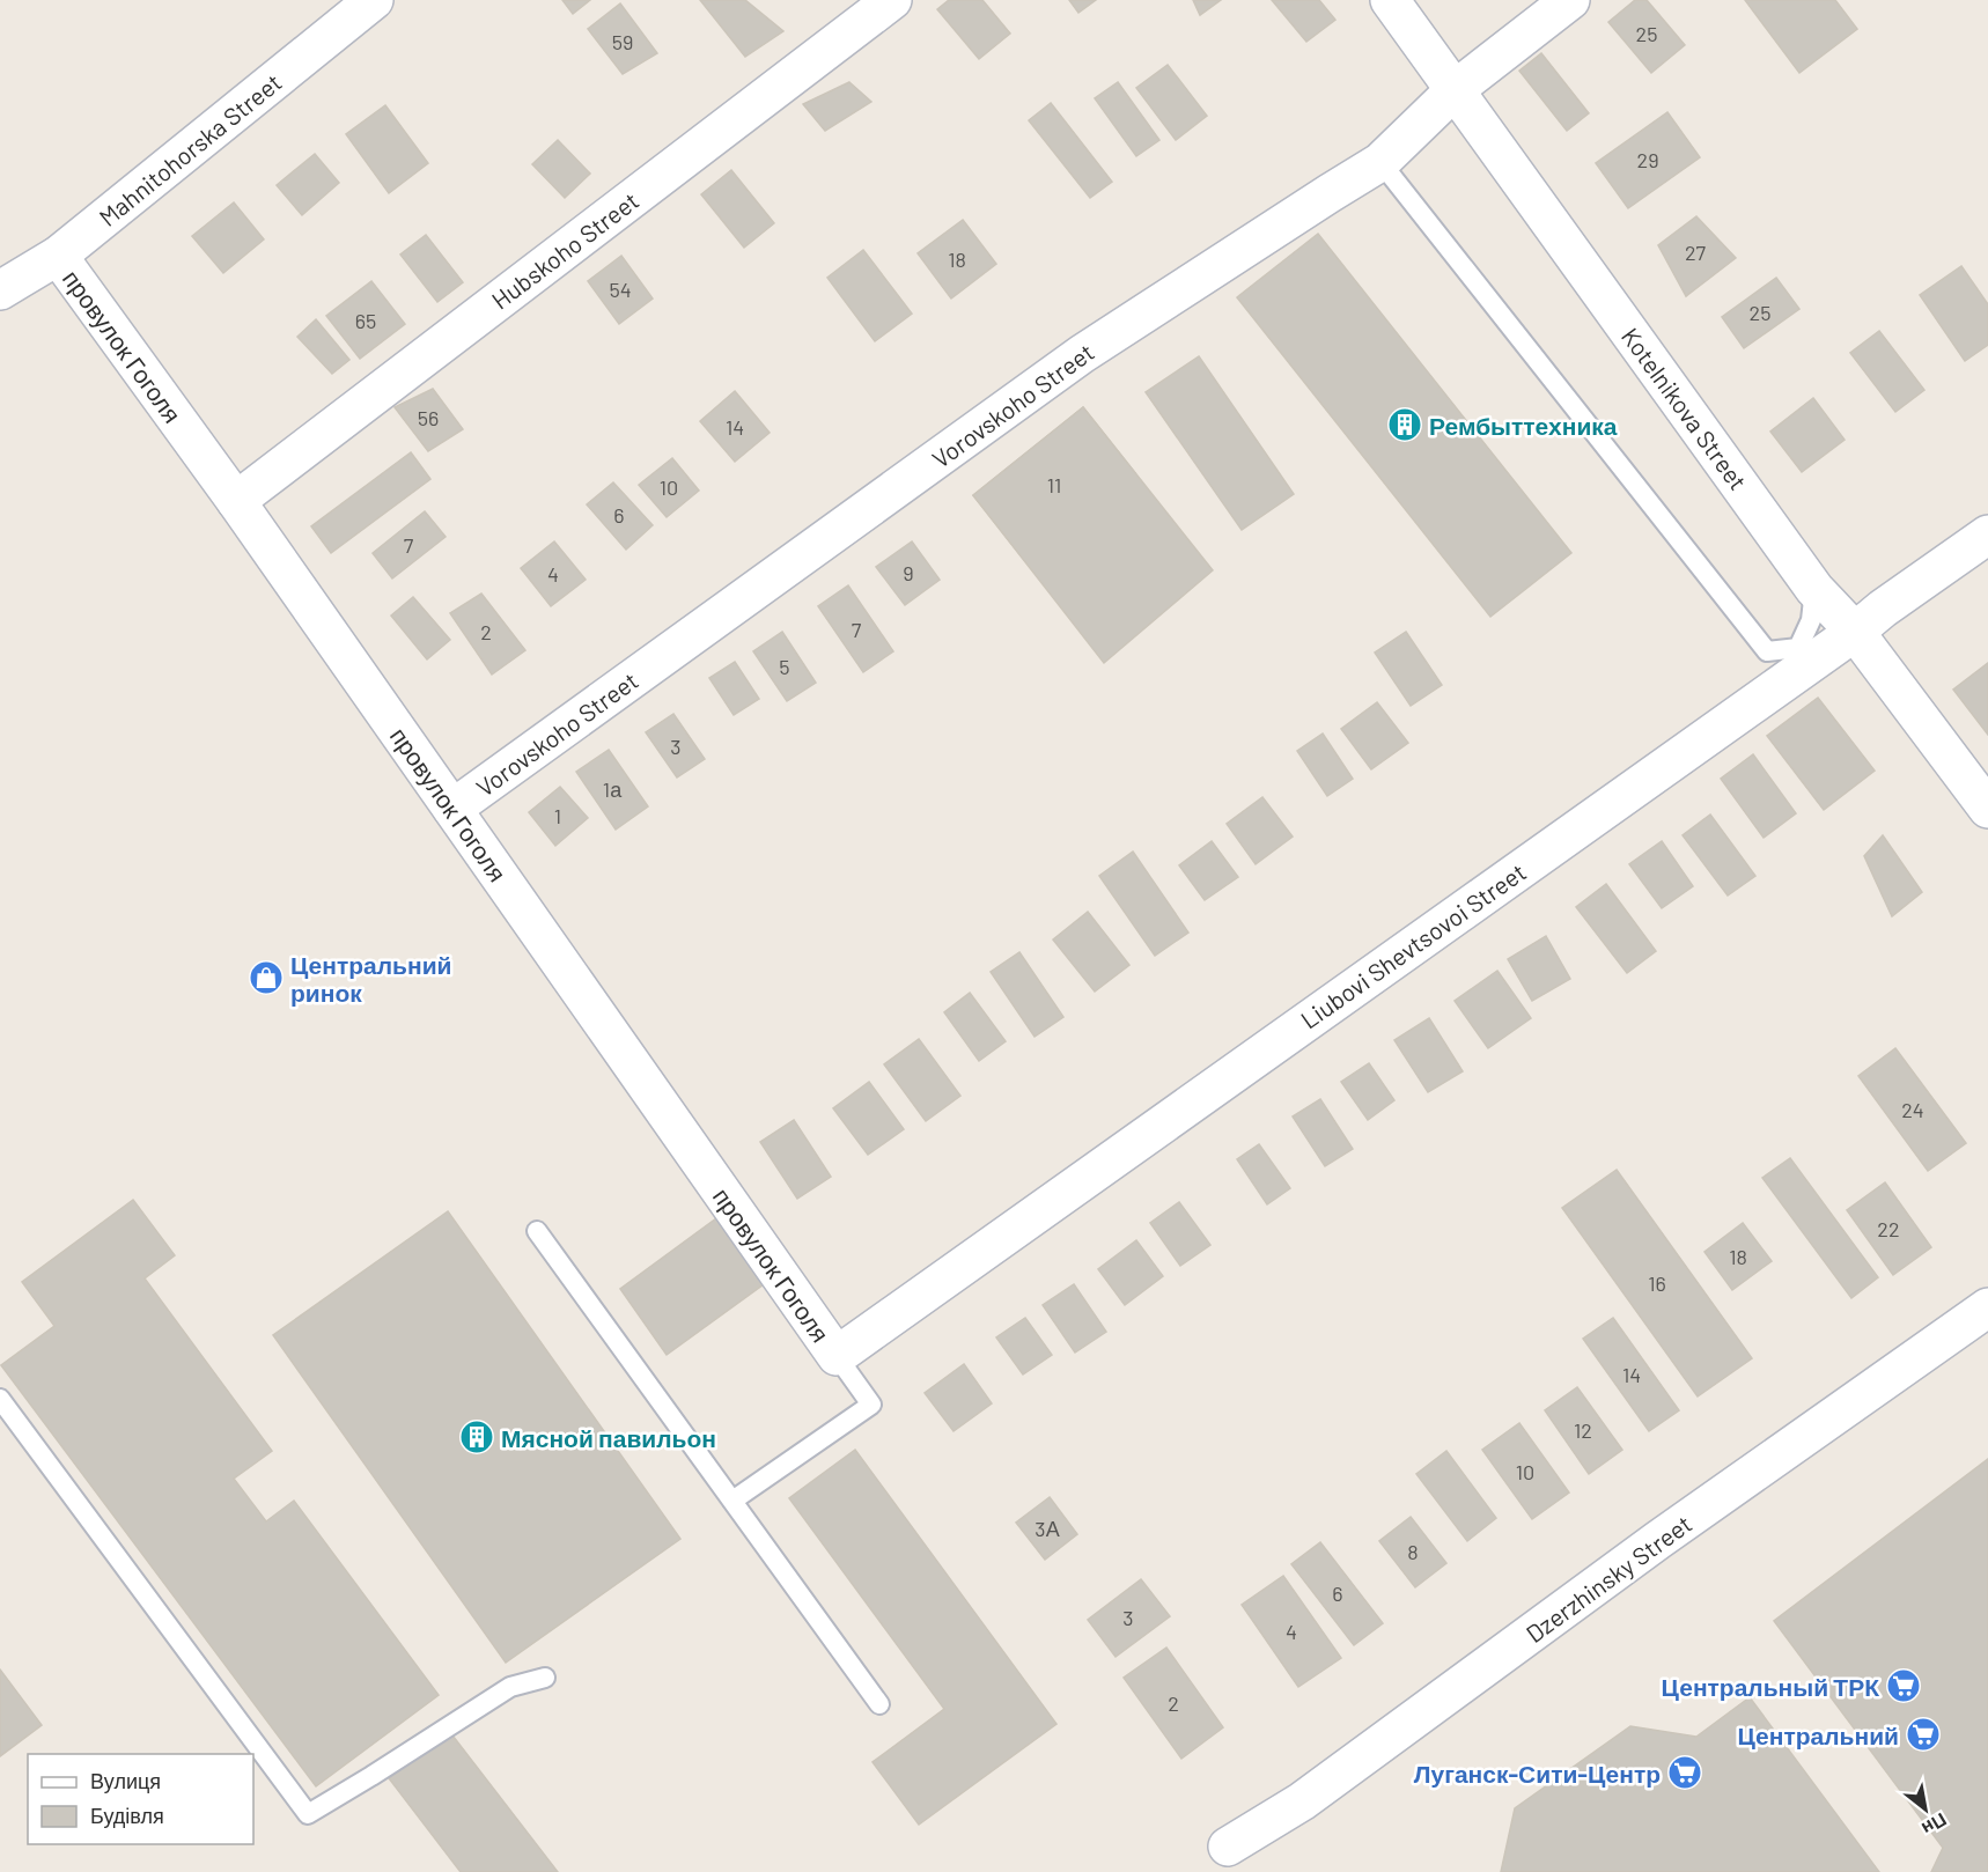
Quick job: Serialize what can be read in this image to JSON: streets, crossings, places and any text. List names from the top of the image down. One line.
{"streets":{"street":["Mahnitohorska Street","Hubskoho Street","провулок Гоголя","Vorovskoho Street","Kotelnikova Street","Liubovi Shevtsovoi Street","Dzerzhinsky Street"]},"crossings":[["Mahnitohorska Street","провулок Гоголя"],["Hubskoho Street","провулок Гоголя"],["провулок Гоголя","Vorovskoho Street"],["провулок Гоголя","Liubovi Shevtsovoi Street"],["Vorovskoho Street","Kotelnikova Street"],["Kotelnikova Street","Liubovi Shevtsovoi Street"]],"places":{"building":["Рембыттехника","Мясной павильон"],"shop":["Центральний ринок"],"supermarket":["Центральный ТРК","Центральний","Луганск-Сити-Центр"]},"house_numbers":["25","59","29","27","18","54","25","65","56","14","11","10","6","7","9","4","7","2","5","3","1а","1","24","22","18","16","14","12","10","3А","8","6","3","4","2"],"legend":["Вулиця","Будівля"],"north":"bottom right"}
